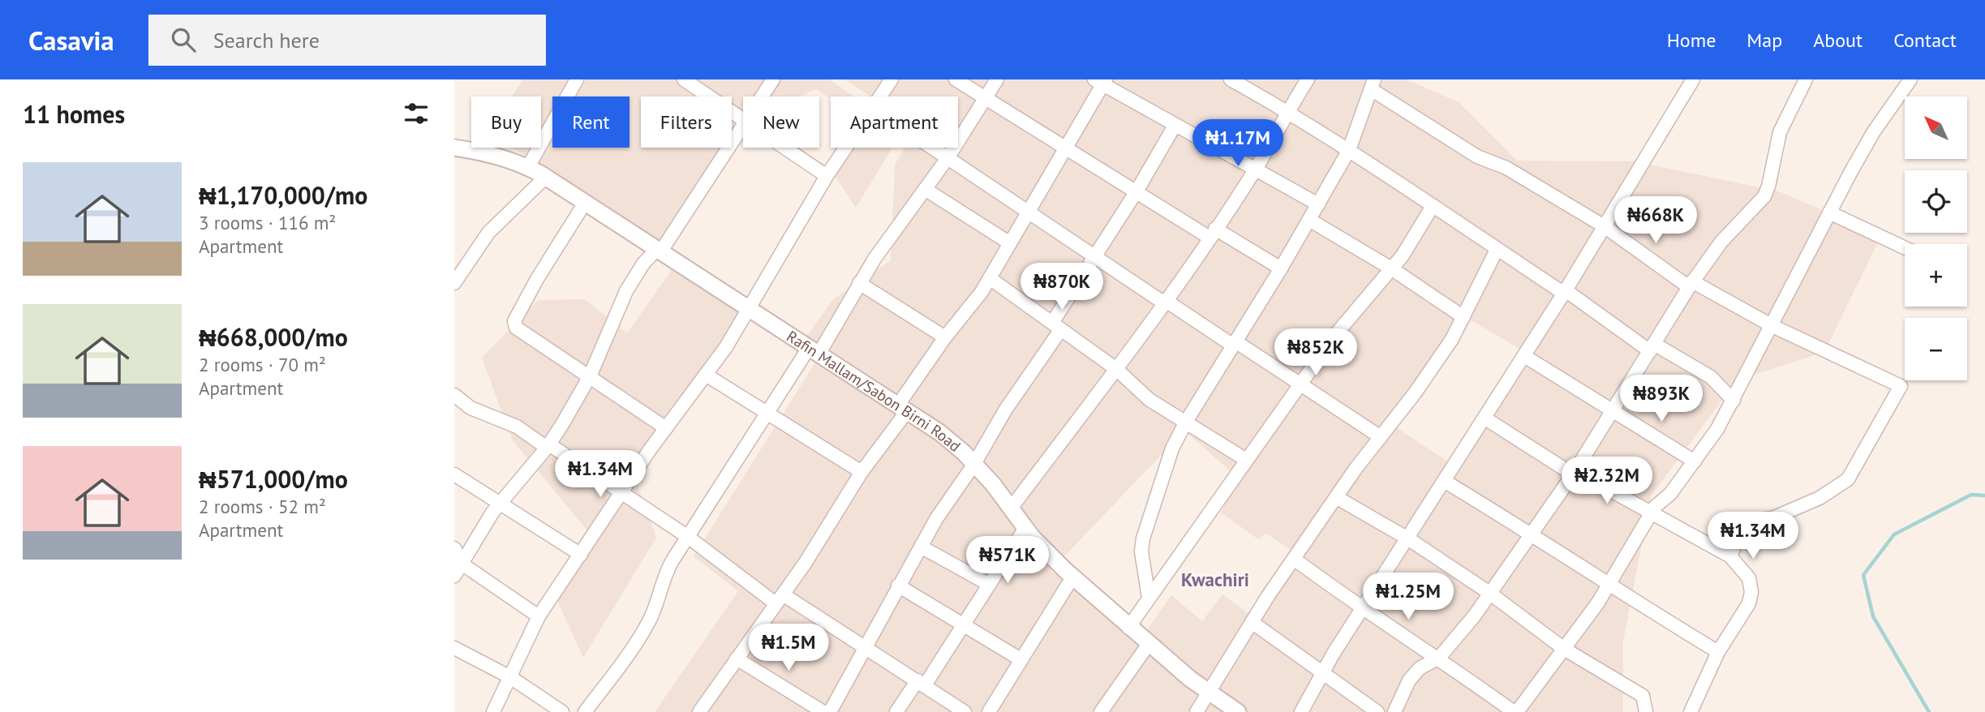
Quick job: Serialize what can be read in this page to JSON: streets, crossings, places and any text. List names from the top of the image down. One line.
{"streets":{"street":["Rafin Mallam/Sabon Birni Road"]},"districts":["Kwachiri"],"north":"top left","page":{"header":"Casavia","search":"Search here","nav":["Home","Map","About","Contact"],"heading":"11 homes","map_buttons":["+","−"],"chip":["Buy","Rent","Filters","New","Apartment"],"price":["₦1.17M","₦668K","₦870K","₦852K","₦893K","₦1.34M","₦2.32M","₦1.34M","₦571K","₦1.25M","₦1.5M"],"list":[{"name":"₦1,170,000/mo","note":"3 rooms · 116 m² · Apartment"},{"name":"₦668,000/mo","note":"2 rooms · 70 m² · Apartment"},{"name":"₦571,000/mo","note":"2 rooms · 52 m² · Apartment"}]}}
